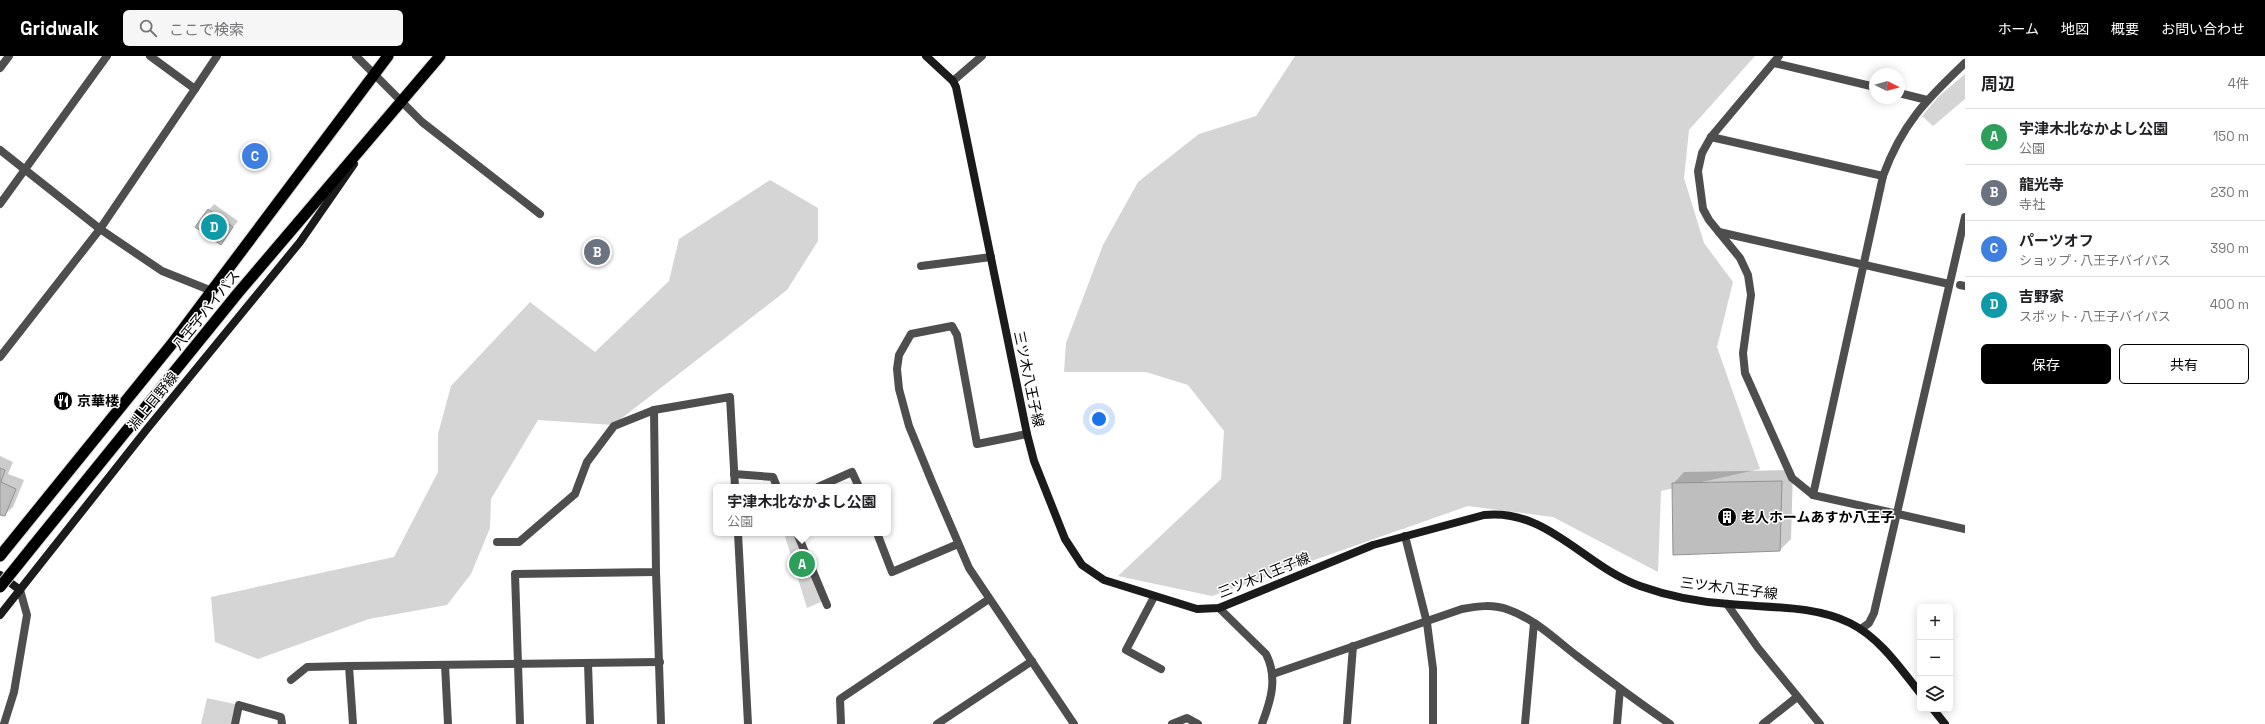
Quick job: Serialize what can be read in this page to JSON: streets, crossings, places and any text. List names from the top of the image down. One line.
{"streets":{"highway":["八王子バイパス"],"main road":["三ツ木八王子線","淵上日野線"]},"crossings":[["八王子バイパス","淵上日野線"]],"places":{"restaurant":["京華楼"],"building":["老人ホームあすか八王子"]},"north":"right","page":{"header":"Gridwalk","search":"ここで検索","nav":["ホーム","地図","概要","お問い合わせ"],"heading":["周辺","4件"],"list":[{"mark":"A","name":"宇津木北なかよし公園","note":"公園","value":"150 m"},{"mark":"B","name":"龍光寺","note":"寺社","value":"230 m"},{"mark":"C","name":"パーツオフ","note":"ショップ · 八王子バイパス","value":"390 m"},{"mark":"D","name":"吉野家","note":"スポット · 八王子バイパス","value":"400 m"}],"pins":["C","D","B","A"],"buttons":["保存","共有"],"popup":["宇津木北なかよし公園","公園"],"map_buttons":["+","−"]}}
